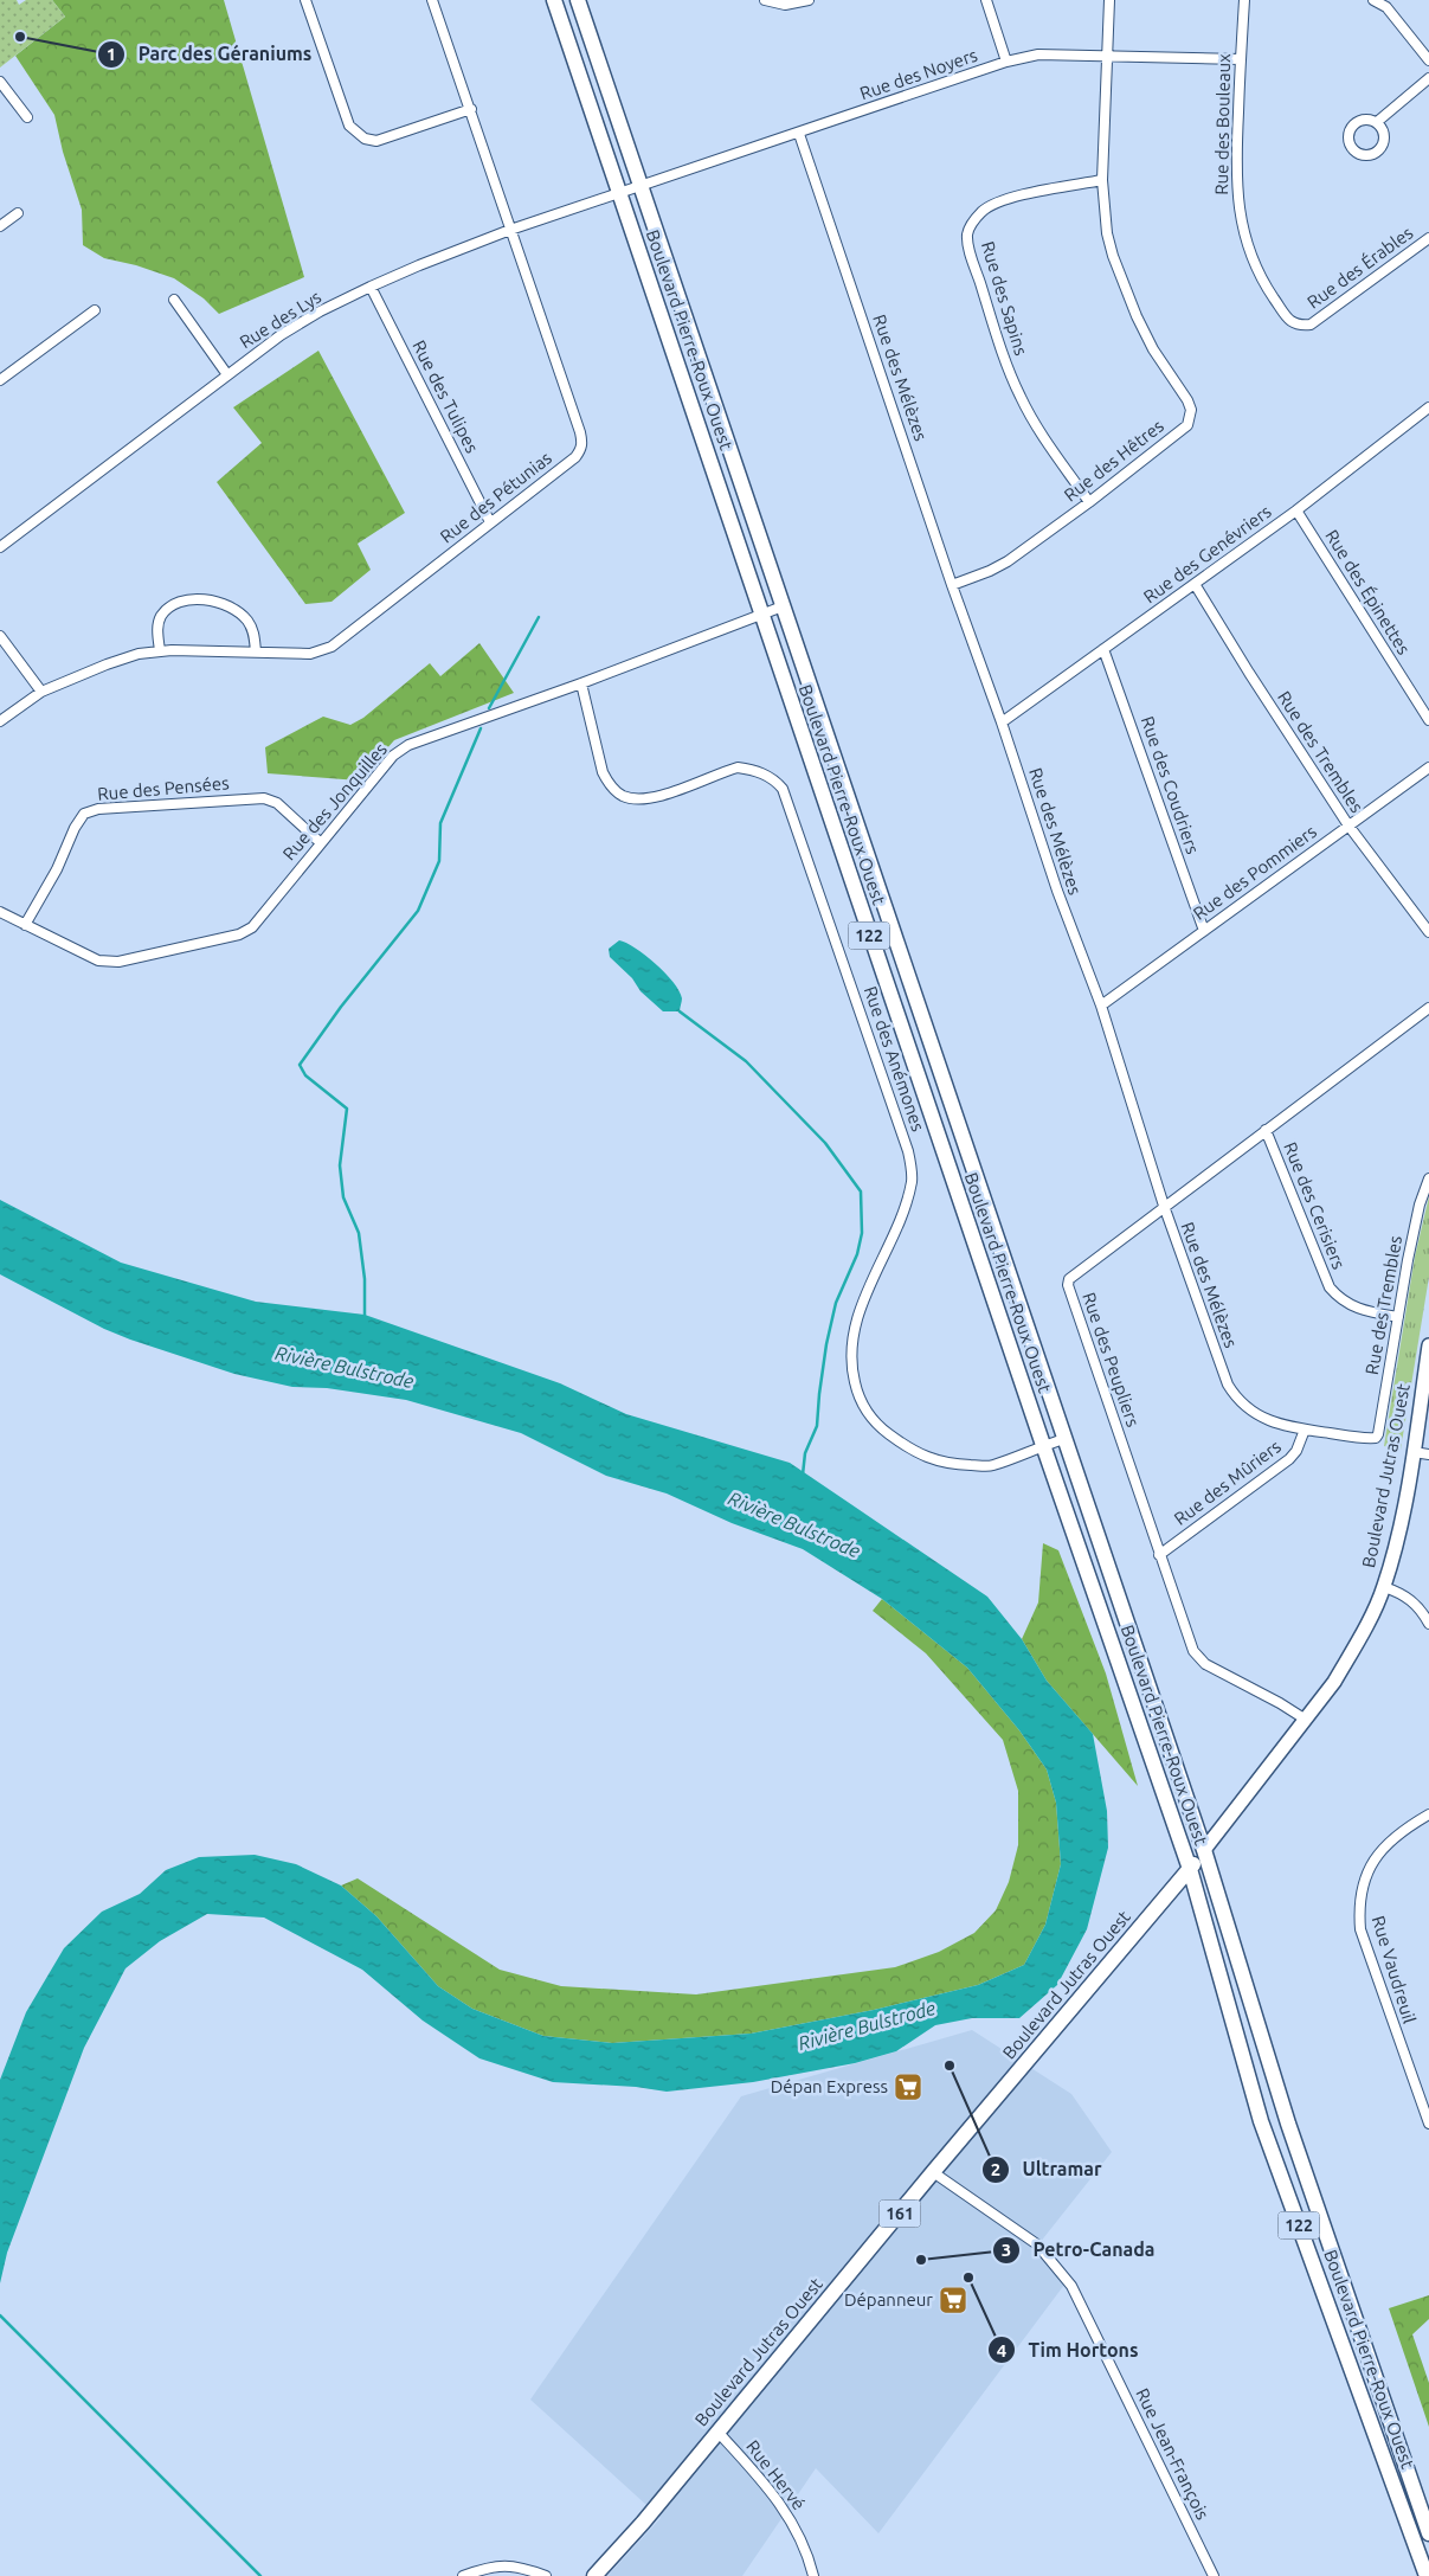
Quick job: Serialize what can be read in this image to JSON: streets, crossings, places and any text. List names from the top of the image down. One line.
{"streets":{"main road":["Boulevard Pierre-Roux Ouest","122","Boulevard Jutras Ouest","161"],"street":["Rue des Noyers","Rue des Bouleaux","Rue des Érables","Rue des Sapins","Rue des Lys","Rue des Mélèzes","Rue des Tulipes","Rue des Hêtres","Rue des Pétunias","Rue des Genévriers","Rue des Épinettes","Rue des Trembles","Rue des Coudriers","Rue des Pensées","Rue des Jonquilles","Rue des Pommiers","Rue des Anémones","Rue des Cerisiers","Rue des Peupliers","Rue des Mûriers","Rue Vaudreuil","Rue Jean-François","Rue Hervé"]},"crossings":[["Rue des Noyers","Rue des Bouleaux"],["Rue des Noyers","Rue des Lys"],["Rue des Noyers","Boulevard Pierre-Roux Ouest"],["Rue des Noyers","Rue des Mélèzes"],["Rue des Noyers","Rue des Hêtres"],["Rue des Bouleaux","Rue des Érables"],["Rue des Sapins","Rue des Hêtres"],["Rue des Lys","Boulevard Pierre-Roux Ouest"],["Rue des Lys","Rue des Tulipes"],["Rue des Lys","Rue des Pétunias"],["Boulevard Pierre-Roux Ouest","Rue des Jonquilles"],["Boulevard Pierre-Roux Ouest","Rue des Anémones"],["Boulevard Pierre-Roux Ouest","Boulevard Jutras Ouest"],["Rue des Mélèzes","Rue des Hêtres"],["Rue des Mélèzes","Rue des Genévriers"],["Rue des Mélèzes","Rue des Trembles"],["Rue des Mélèzes","Rue des Pommiers"],["Rue des Mélèzes","Rue des Peupliers"],["Rue des Mélèzes","Rue des Mûriers"],["Rue des Tulipes","Rue des Pétunias"],["Rue des Genévriers","Rue des Épinettes"],["Rue des Genévriers","Rue des Trembles"],["Rue des Genévriers","Rue des Coudriers"],["Rue des Trembles","Rue des Pommiers"],["Rue des Trembles","Rue des Cerisiers"],["Rue des Coudriers","Rue des Pommiers"],["Rue des Pensées","Rue des Jonquilles"],["Rue des Jonquilles","Rue des Anémones"],["Rue des Cerisiers","Rue des Peupliers"],["Rue des Peupliers","Boulevard Jutras Ouest"],["Rue des Peupliers","Rue des Mûriers"],["Boulevard Jutras Ouest","Rue Jean-François"],["Boulevard Jutras Ouest","Rue Hervé"]],"water":["Rivière Bulstrode"],"places":{"other":["Parc des Géraniums","Ultramar","Petro-Canada","Tim Hortons"],"supermarket":["Dépan Express","Dépanneur"]}}
